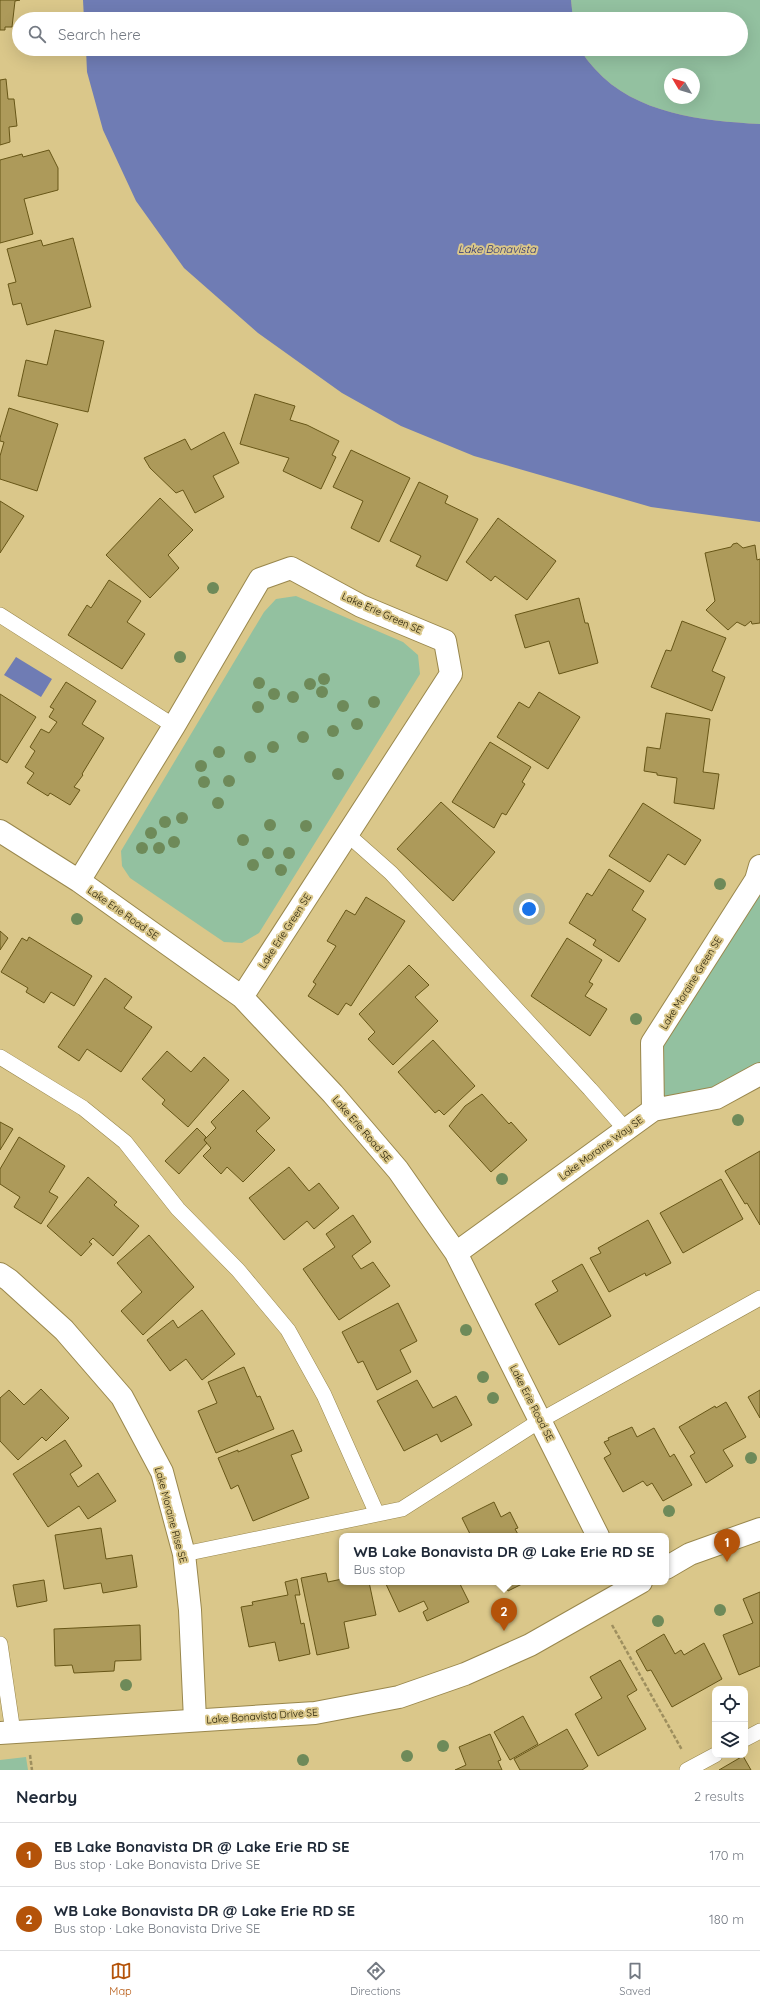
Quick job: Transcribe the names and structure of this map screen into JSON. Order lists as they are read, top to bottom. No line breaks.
{"streets":{"street":["Lake Erie Green SE","Lake Erie Road SE","Lake Moraine Green SE","Lake Moraine Way SE","Lake Moraine Rise SE","Lake Bonavista Drive SE"]},"crossings":[["Lake Erie Green SE","Lake Erie Road SE"],["Lake Erie Road SE","Lake Moraine Way SE"],["Lake Moraine Green SE","Lake Moraine Way SE"],["Lake Moraine Rise SE","Lake Bonavista Drive SE"]],"water":["Lake Bonavista"],"north":"top left","page":{"search":"Search here","pins":["1","2"],"popup":["WB Lake Bonavista DR @ Lake Erie RD SE","Bus stop"],"heading":["Nearby","2 results"],"list":[{"mark":"1","name":"EB Lake Bonavista DR @ Lake Erie RD SE","note":"Bus stop · Lake Bonavista Drive SE","value":"170 m"},{"mark":"2","name":"WB Lake Bonavista DR @ Lake Erie RD SE","note":"Bus stop · Lake Bonavista Drive SE","value":"180 m"}],"nav":["Map","Directions","Saved"]}}
